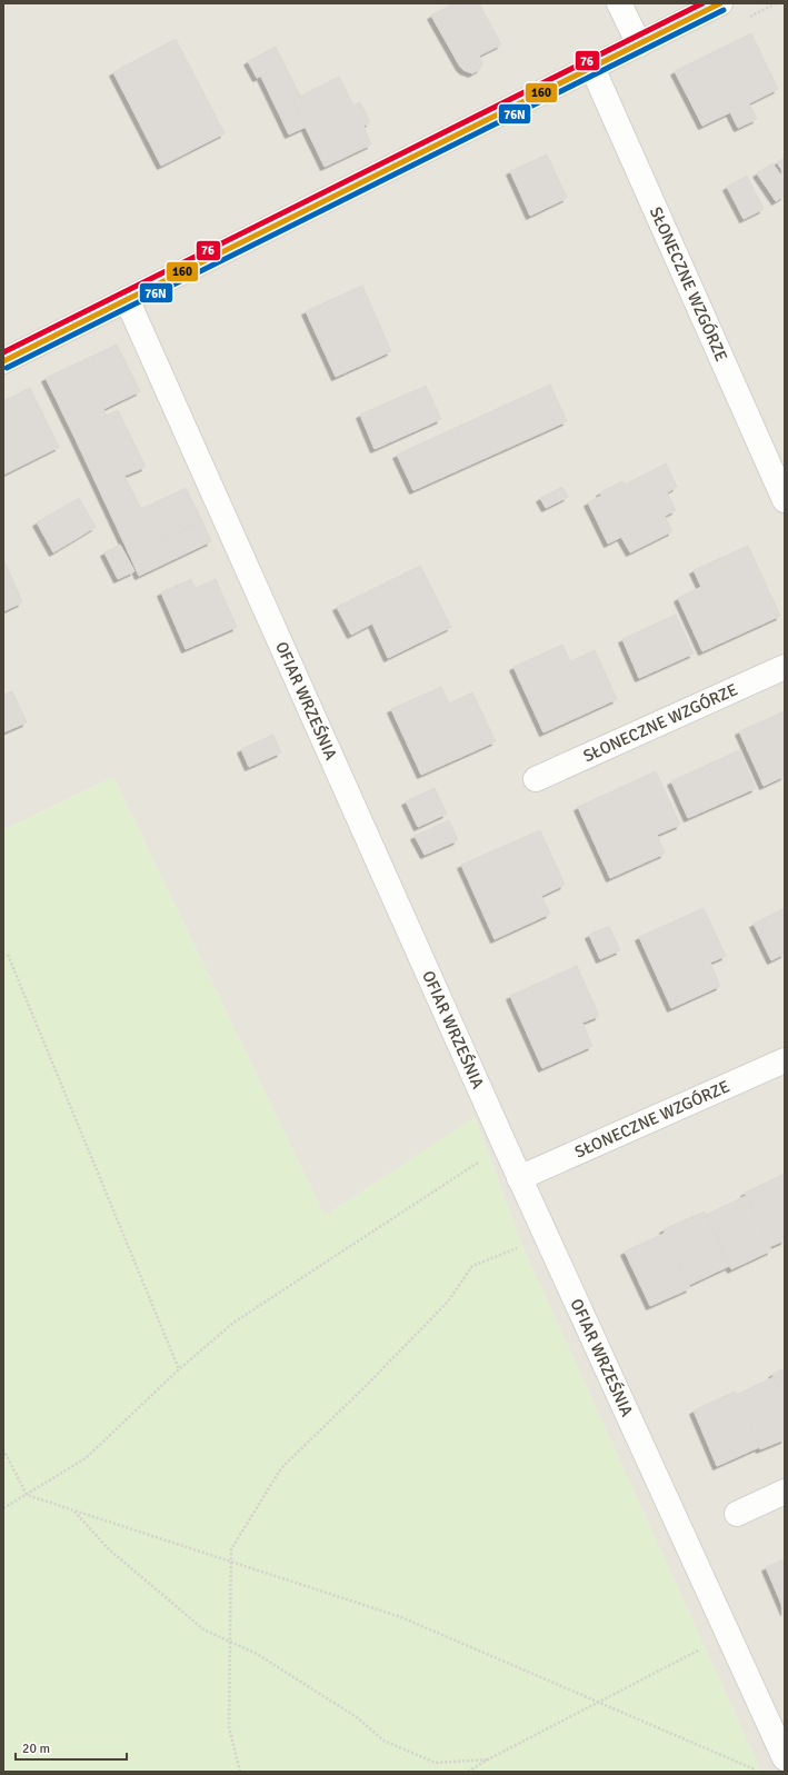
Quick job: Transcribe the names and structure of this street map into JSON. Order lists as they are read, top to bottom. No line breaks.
{"streets":{"street":["SŁONECZNE WZGÓRZE","OFIAR WRZEŚNIA"]},"crossings":[["SŁONECZNE WZGÓRZE","OFIAR WRZEŚNIA"]],"lines":["transit line 160","transit line 76","transit line 76N"],"scale_bar":"20 m"}
